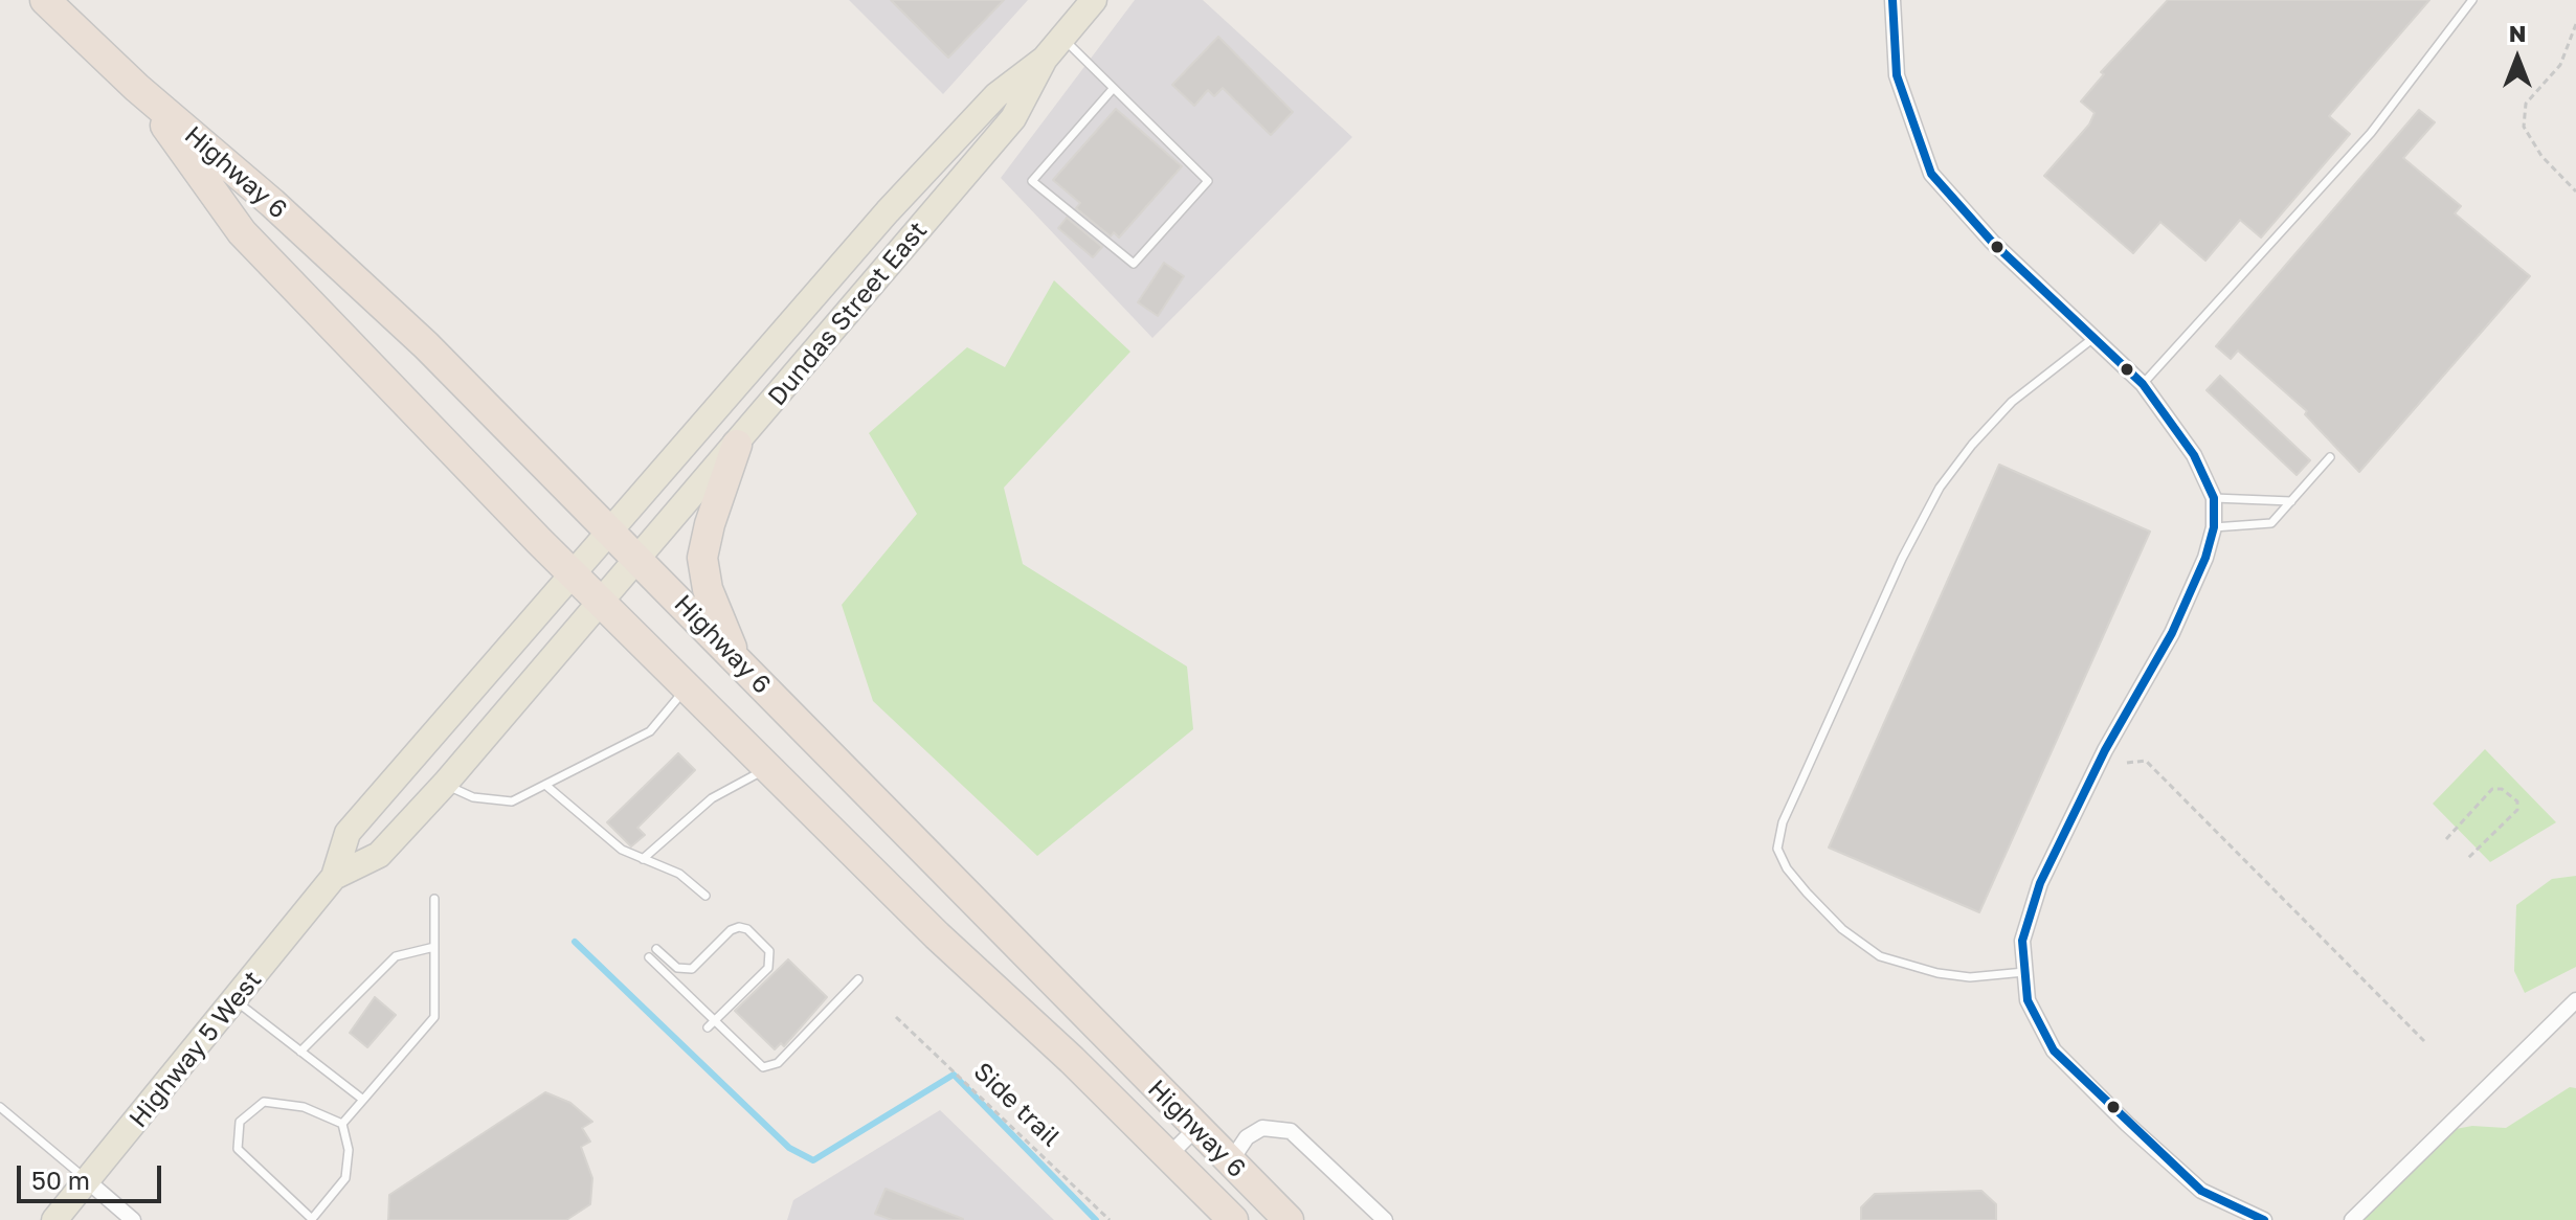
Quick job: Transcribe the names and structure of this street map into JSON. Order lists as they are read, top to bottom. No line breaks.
{"streets":{"highway":["Highway 6"],"main road":["Dundas Street East","Highway 5 West"],"path":["Side trail"]},"crossings":[["Highway 6","Dundas Street East"],["Highway 6","Highway 5 West"],["Dundas Street East","Highway 5 West"]],"scale_bar":"50 m","north":"top"}
